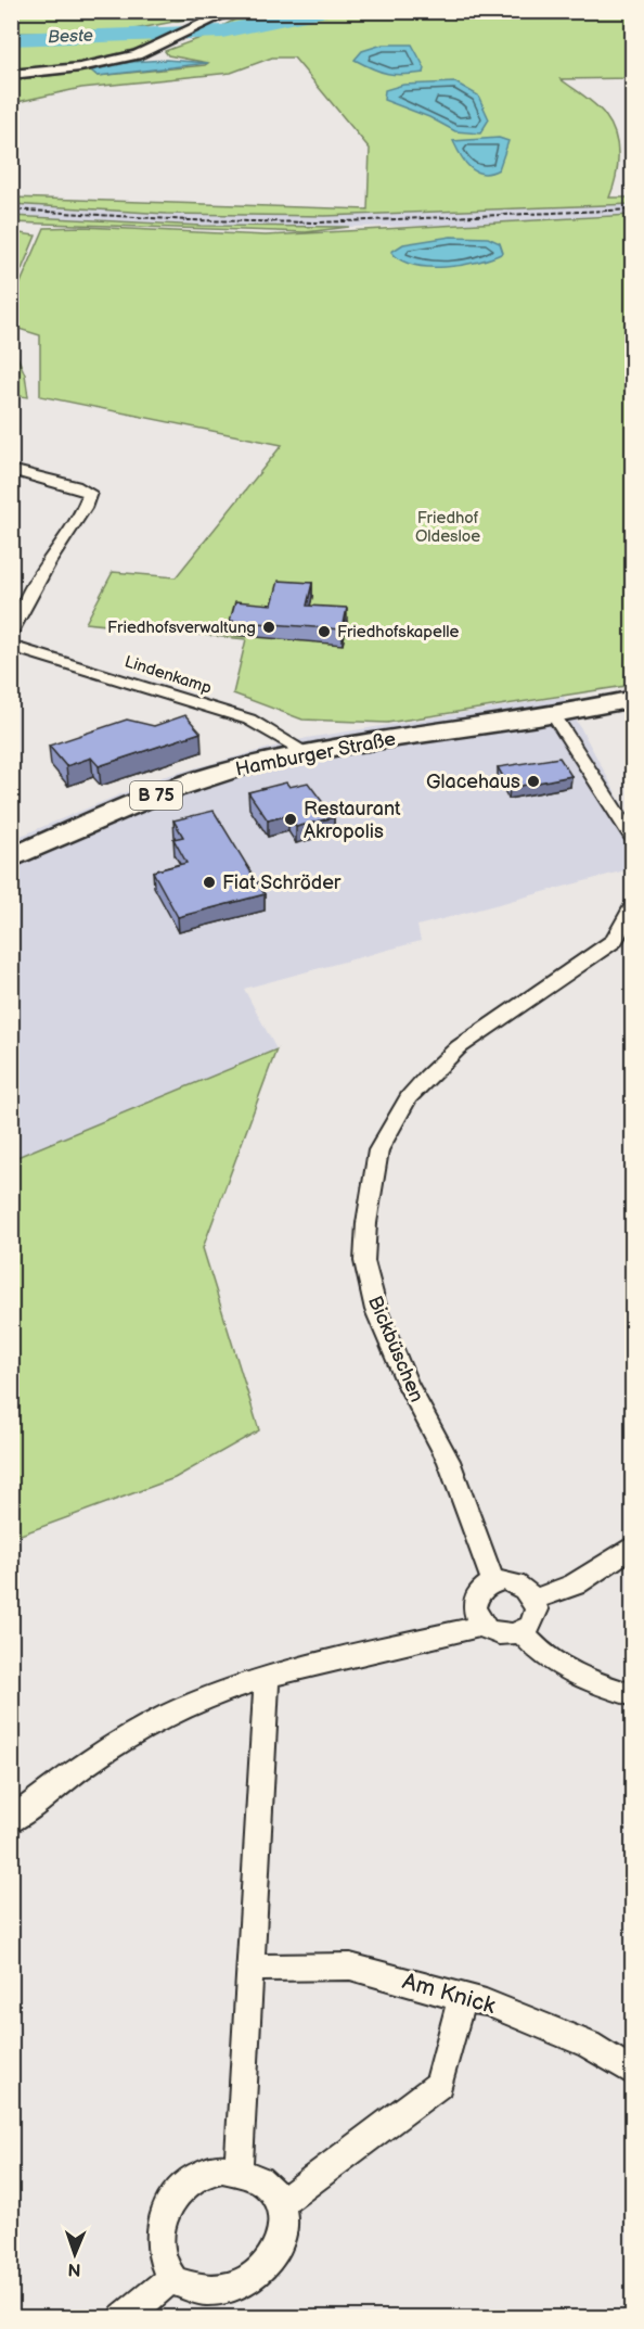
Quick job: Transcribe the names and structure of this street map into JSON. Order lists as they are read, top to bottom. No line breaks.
{"streets":{"main road":["Hamburger Straße","B 75"],"street":["Lindenkamp","Bickbüschen","Am Knick"]},"crossings":[["Lindenkamp","Hamburger Straße"]],"water":["Beste"],"parks":["Friedhof Oldesloe"],"places":["Friedhofsverwaltung","Friedhofskapelle","Glacehaus","Restaurant Akropolis","Fiat Schröder"],"north":"bottom"}
